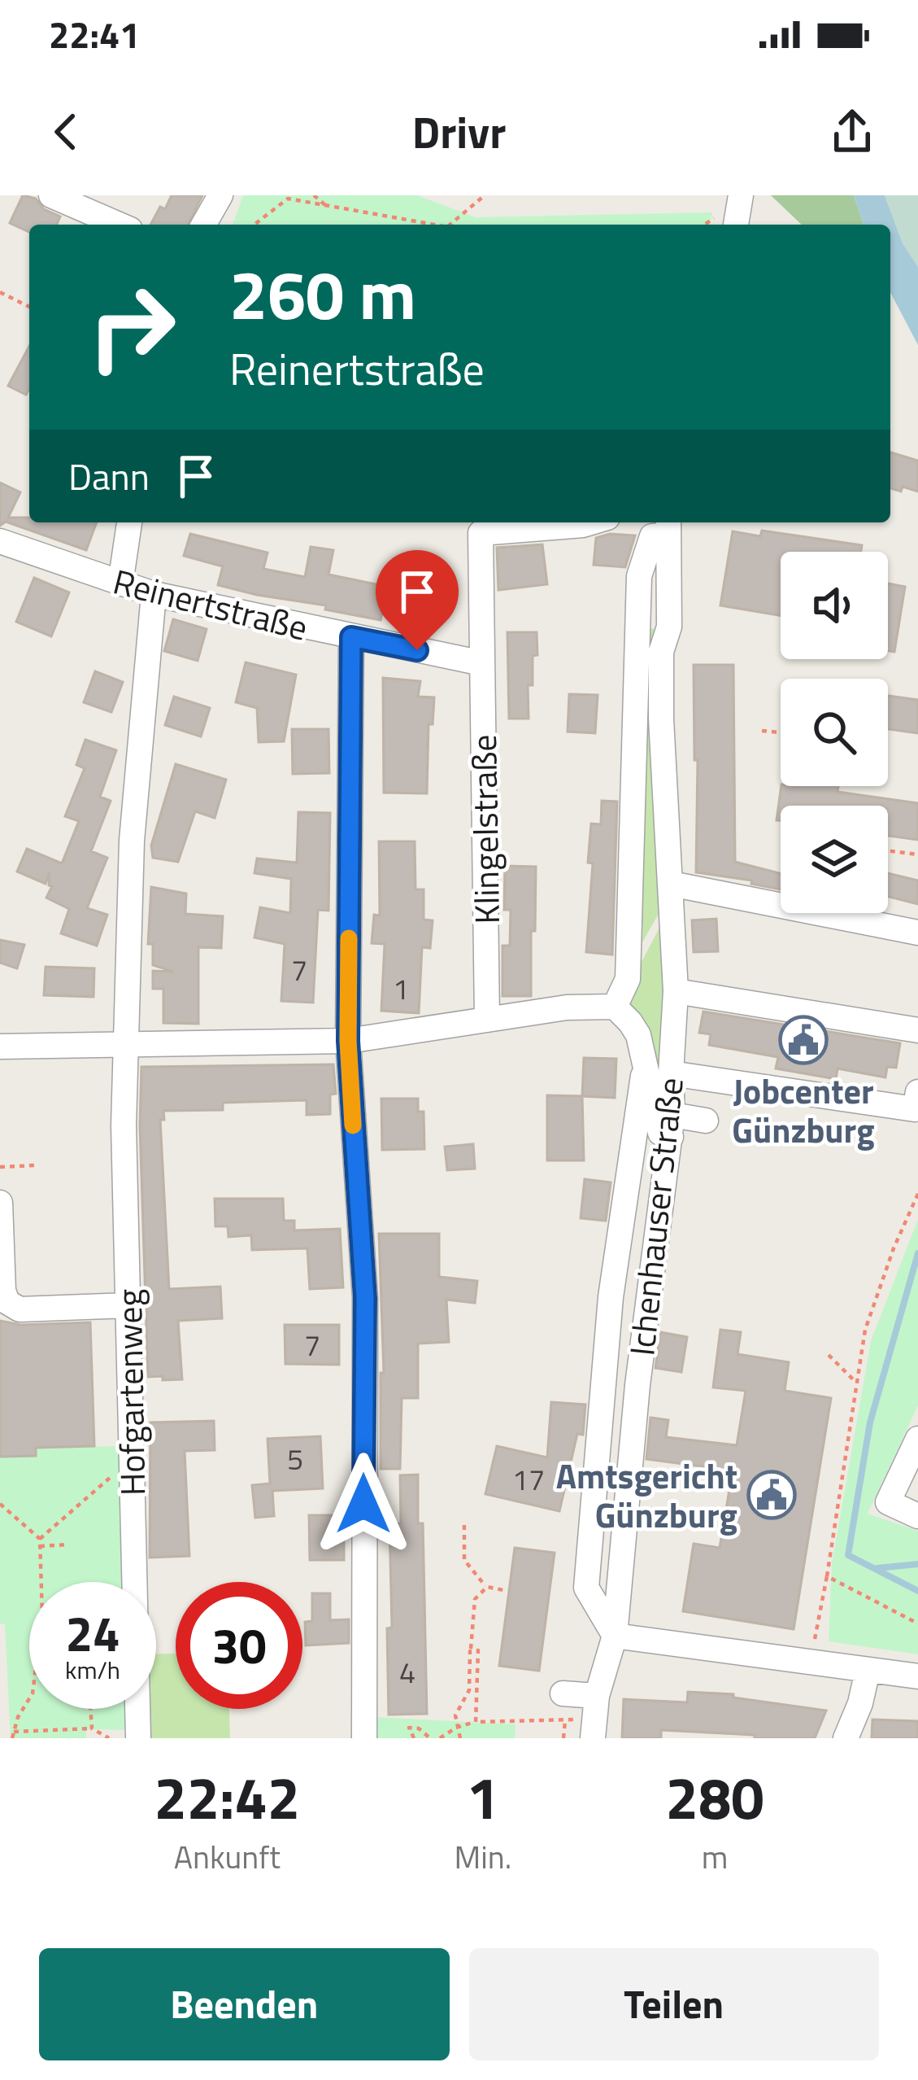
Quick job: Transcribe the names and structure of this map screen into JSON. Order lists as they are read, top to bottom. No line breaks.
{"streets":{"street":["Reinertstraße","Klingelstraße","Ichenhauser Straße","Hofgartenweg"]},"crossings":[["Reinertstraße","Klingelstraße"],["Reinertstraße","Hofgartenweg"]],"places":{"public building":["Jobcenter Günzburg","Amtsgericht Günzburg"]},"house_numbers":["7","1","7","5","17","4"],"page":{"status":"22:41","header":"Drivr","turn":["260 m","Reinertstraße"],"then":"Dann","speed":"24 km/h","limit":"30","eta":["22:42","Ankunft","1","Min.","280","m"],"buttons":["Beenden","Teilen"]}}
